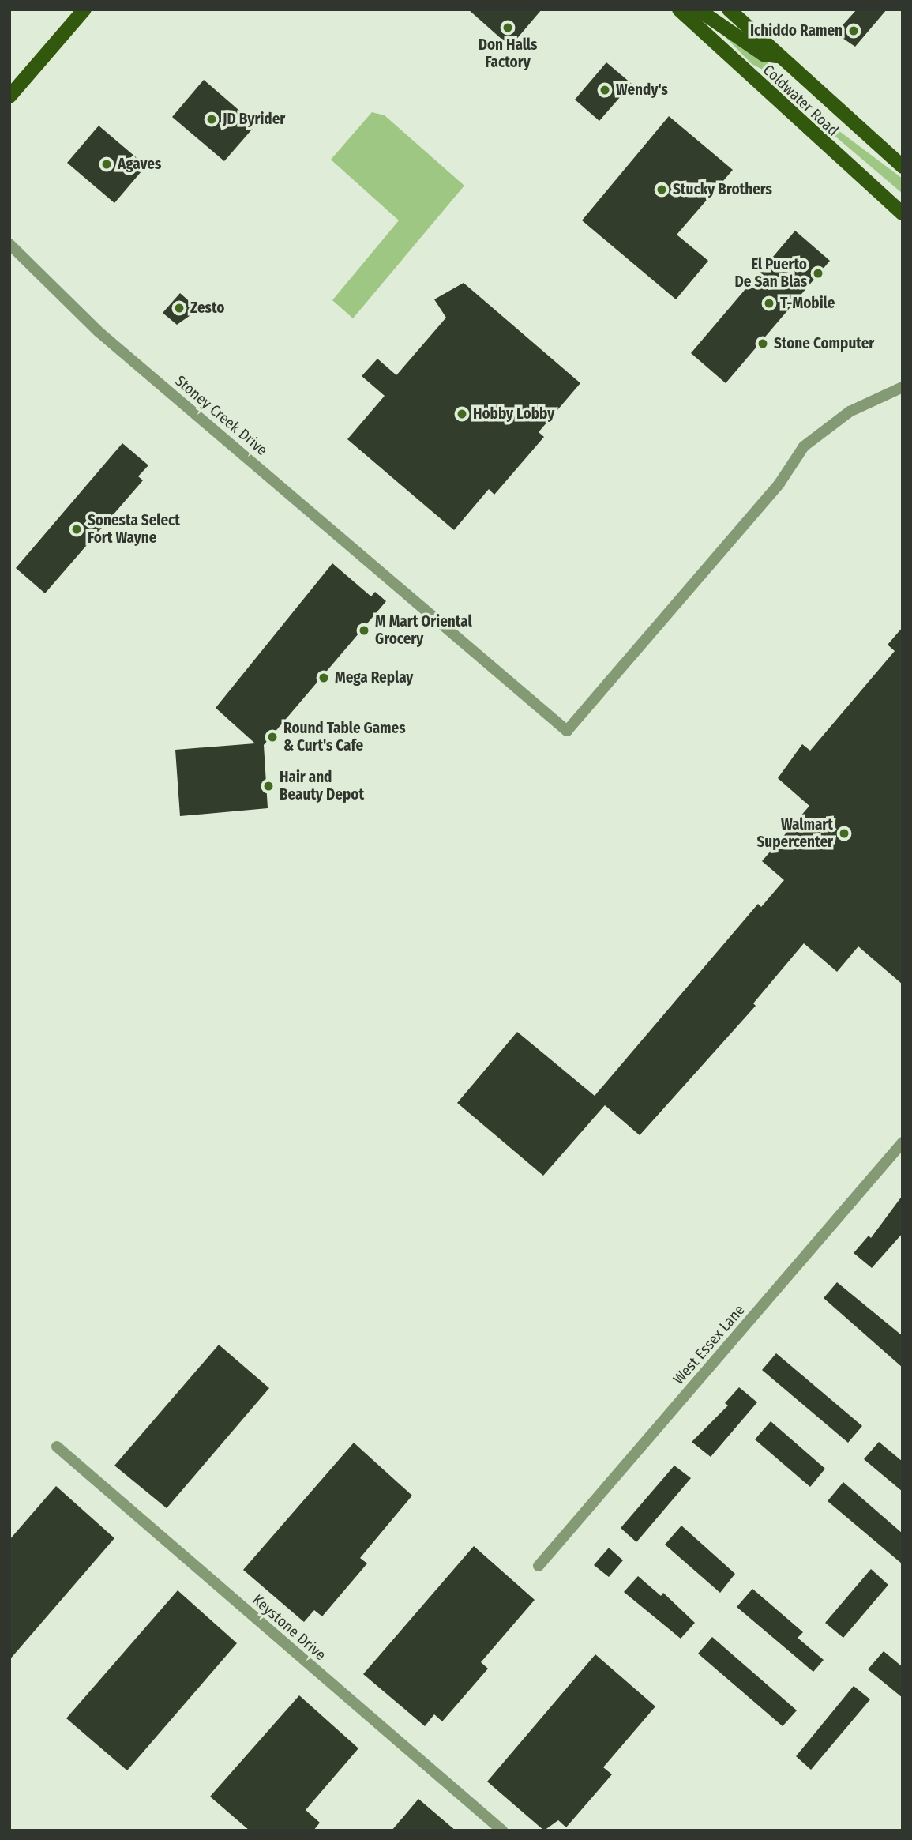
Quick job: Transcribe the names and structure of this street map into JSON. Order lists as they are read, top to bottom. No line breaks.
{"streets":{"main road":["Coldwater Road"],"street":["Stoney Creek Drive","West Essex Lane","Keystone Drive"]},"places":["Don Halls Factory","Ichiddo Ramen","Wendy's","JD Byrider","Agaves","Stucky Brothers","El Puerto De San Blas","T-Mobile","Zesto","Stone Computer","Hobby Lobby","Sonesta Select Fort Wayne","M Mart Oriental Grocery","Mega Replay","Round Table Games & Curt's Cafe","Hair and Beauty Depot","Walmart Supercenter"]}
